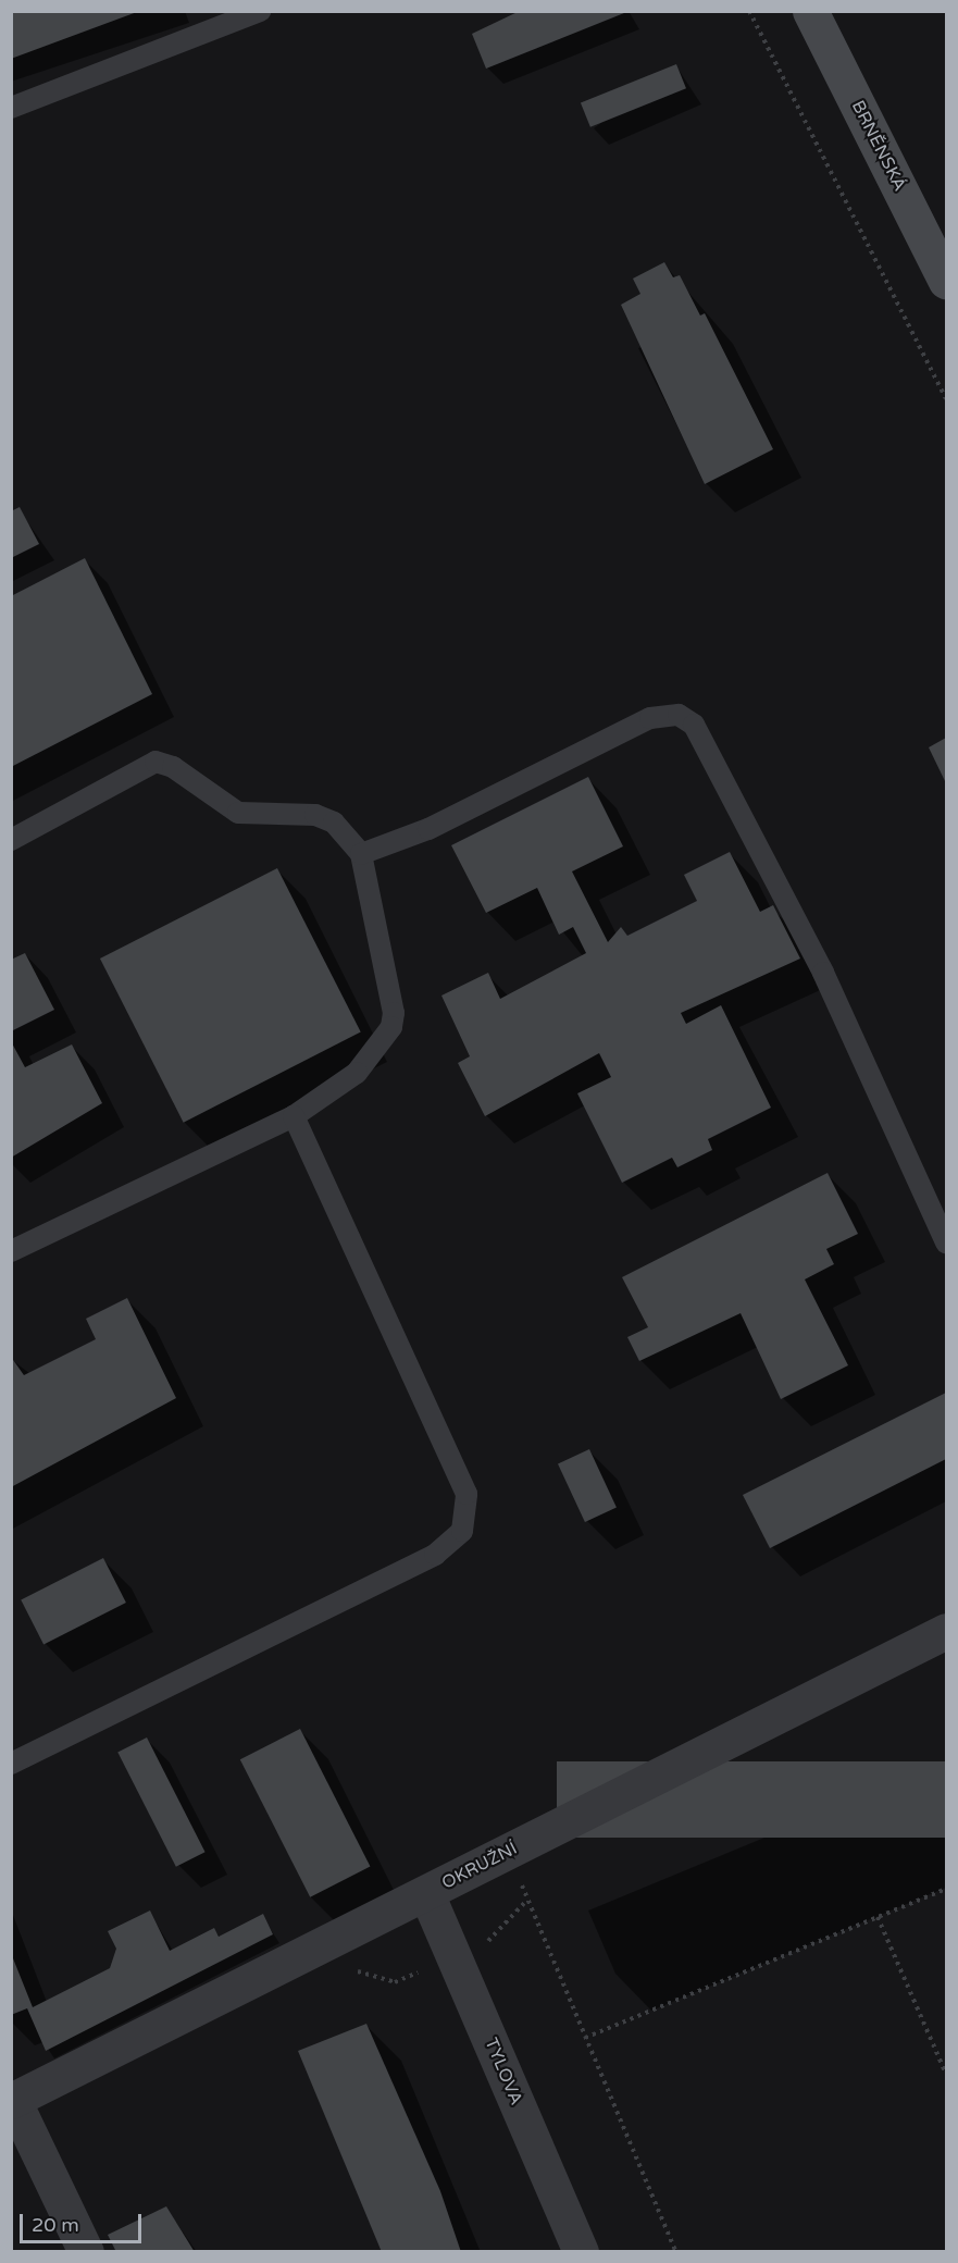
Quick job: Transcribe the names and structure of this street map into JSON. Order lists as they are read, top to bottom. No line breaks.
{"streets":{"main road":["BRNĚNSKÁ"],"street":["OKRUŽNÍ","TYLOVA"]},"crossings":[["OKRUŽNÍ","TYLOVA"]],"scale_bar":"20 m"}
